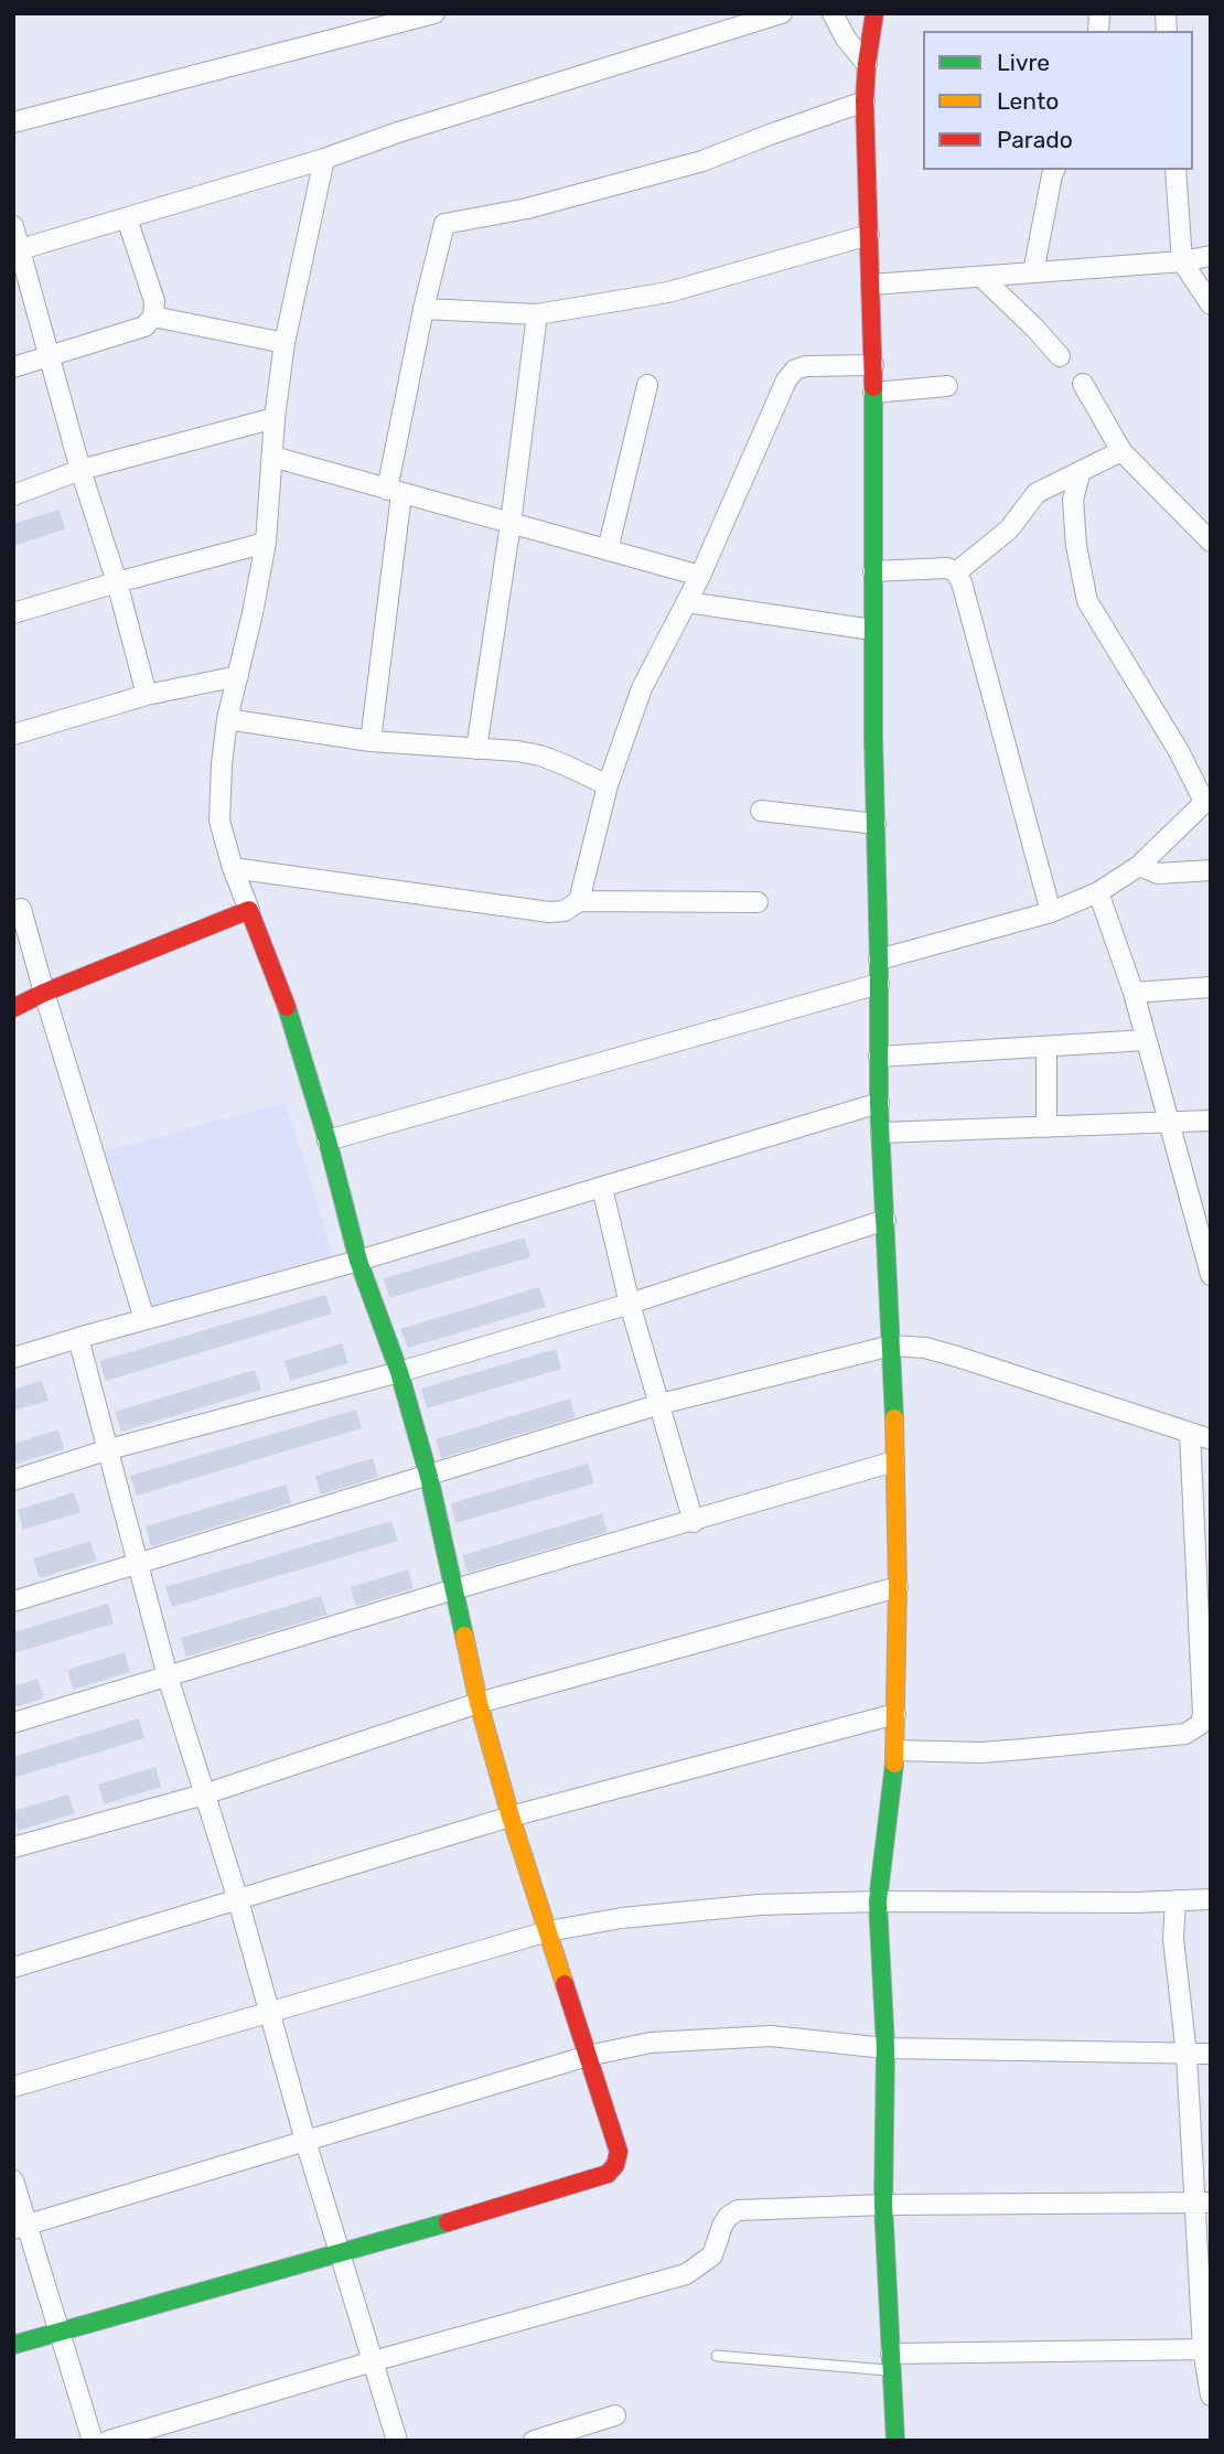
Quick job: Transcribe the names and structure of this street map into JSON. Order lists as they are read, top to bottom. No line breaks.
{"legend":["Livre","Lento","Parado"]}
